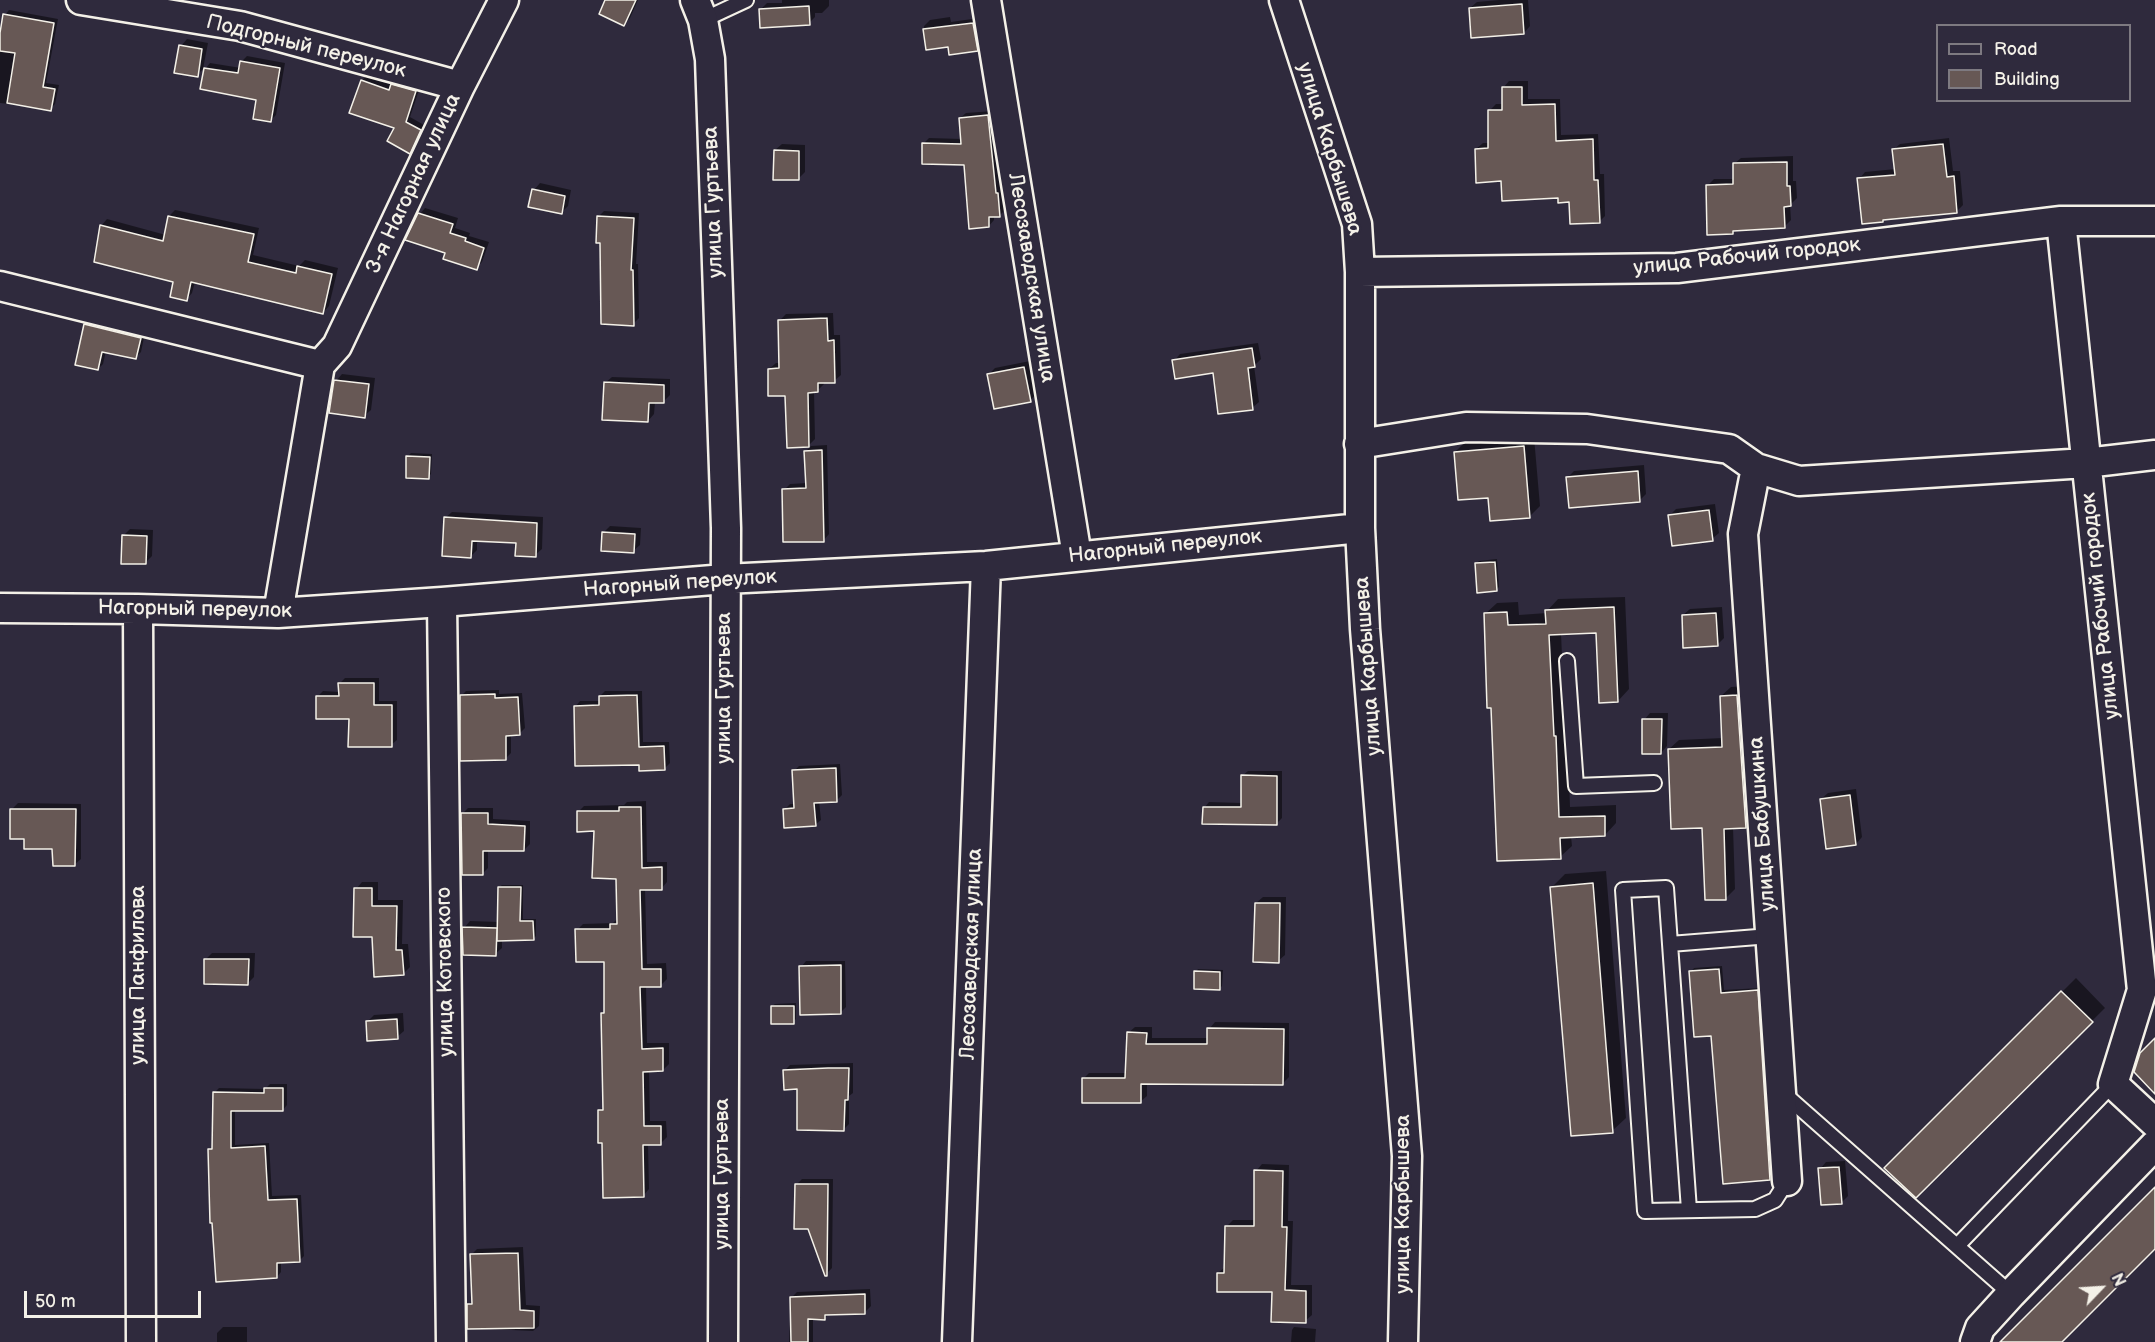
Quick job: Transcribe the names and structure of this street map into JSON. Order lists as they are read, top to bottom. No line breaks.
{"streets":{"street":["Подгорный переулок","улица Карбышева","3-я Нагорная улица","улица Гуртьева","улица Рабочий городок","Лесозаводская улица","Нагорный переулок","улица Бабушкина","улица Котовского","улица Панфилова"]},"crossings":[["Подгорный переулок","3-я Нагорная улица"],["улица Карбышева","улица Рабочий городок"],["улица Карбышева","Нагорный переулок"],["3-я Нагорная улица","Нагорный переулок"],["улица Гуртьева","Нагорный переулок"],["Лесозаводская улица","Нагорный переулок"],["Нагорный переулок","улица Котовского"],["Нагорный переулок","улица Панфилова"]],"legend":["Road","Building"],"scale_bar":"50 m","north":"top right"}
